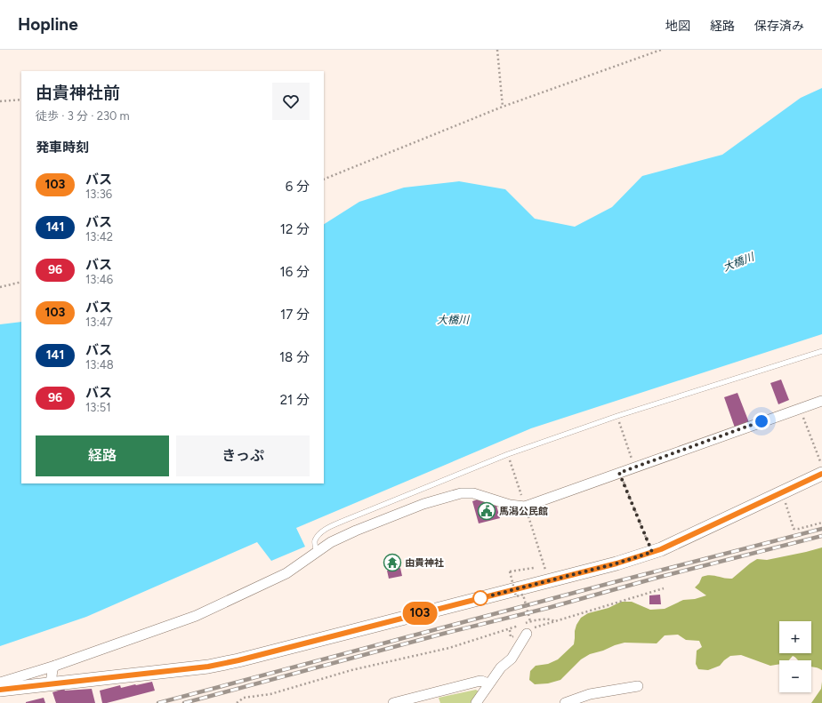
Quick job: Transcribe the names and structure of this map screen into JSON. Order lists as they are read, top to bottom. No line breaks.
{"water":["大橋川"],"places":{"public building":["馬潟公民館"],"temple":["由貴神社"]},"lines":["bus line 103"],"page":{"header":"Hopline","nav":["地図","経路","保存済み"],"on_map":"103","heading":[["由貴神社前","徒歩 · 3 分 · 230 m"],"発車時刻"],"list":[{"mark":"103","name":"バス","note":"13:36","value":"6 分"},{"mark":"141","name":"バス","note":"13:42","value":"12 分"},{"mark":"96","name":"バス","note":"13:46","value":"16 分"},{"mark":"103","name":"バス","note":"13:47","value":"17 分"},{"mark":"141","name":"バス","note":"13:48","value":"18 分"},{"mark":"96","name":"バス","note":"13:51","value":"21 分"}],"buttons":["経路","きっぷ"],"map_buttons":["+","−"]}}
